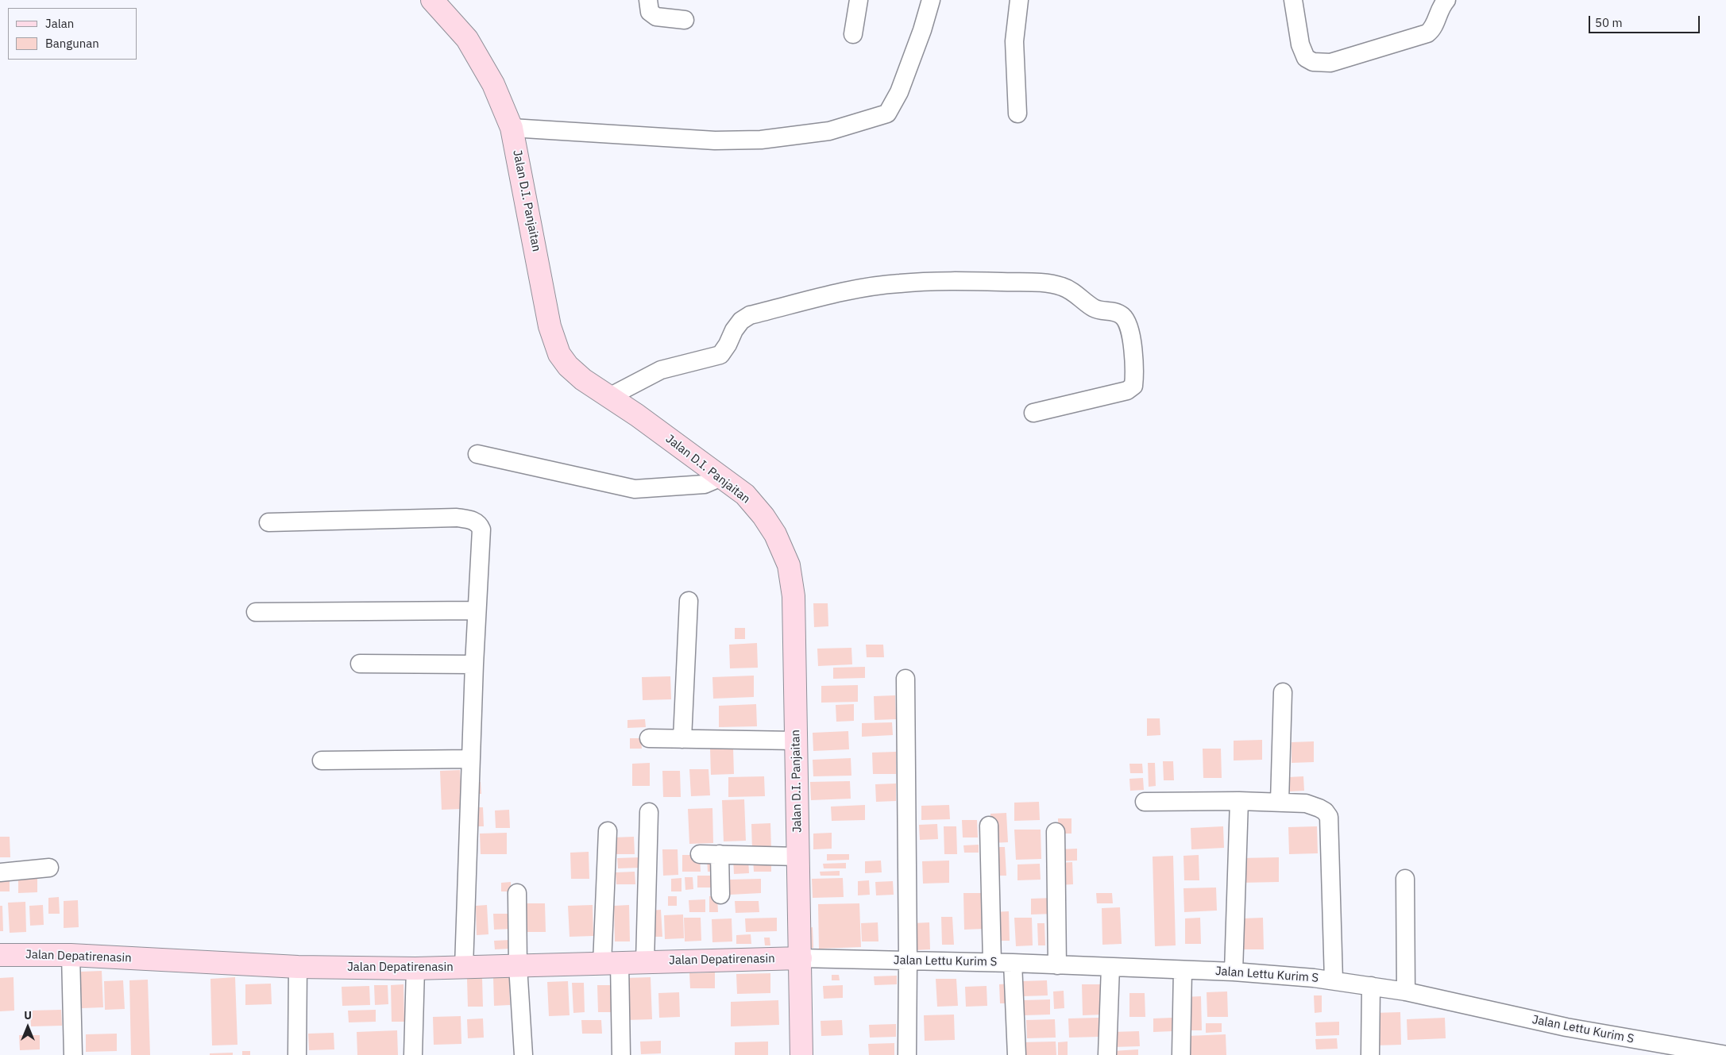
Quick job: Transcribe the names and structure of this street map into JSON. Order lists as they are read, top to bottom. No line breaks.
{"streets":{"main road":["Jalan D.I. Panjaitan","Jalan Depatirenasin"],"street":["Jalan Lettu Kurim S"]},"crossings":[["Jalan D.I. Panjaitan","Jalan Depatirenasin"],["Jalan D.I. Panjaitan","Jalan Lettu Kurim S"],["Jalan Depatirenasin","Jalan Lettu Kurim S"]],"legend":["Jalan","Bangunan"],"scale_bar":"50 m","north":"top"}
